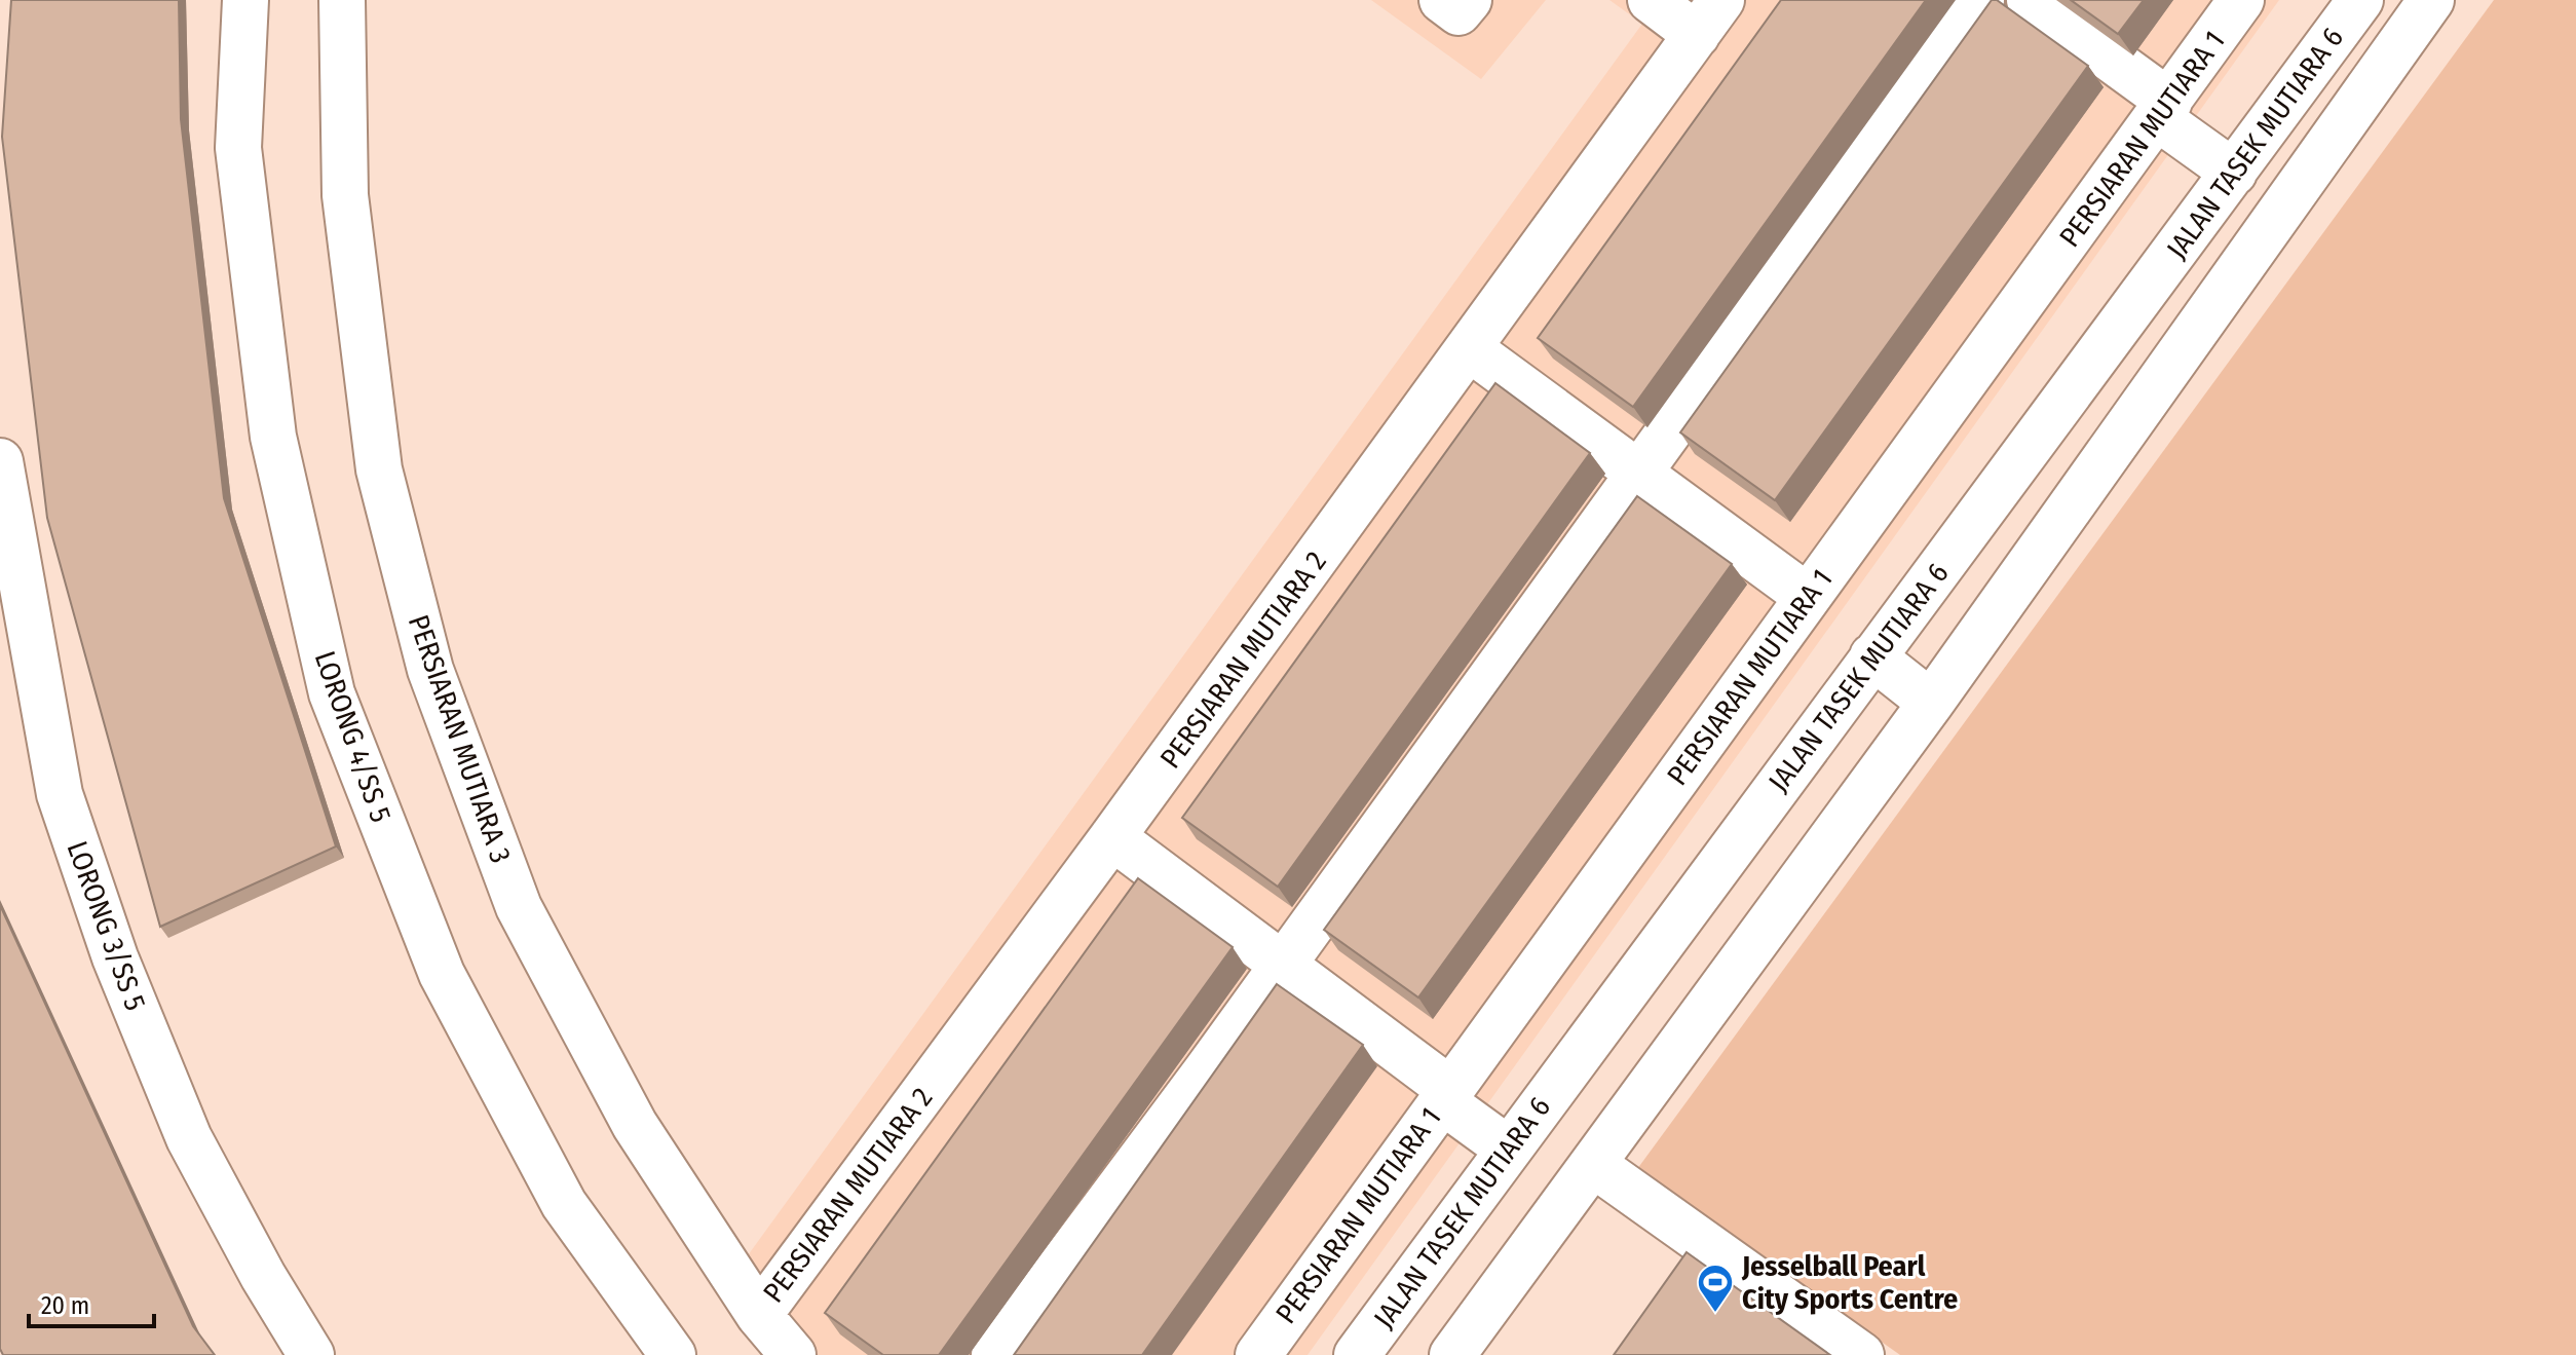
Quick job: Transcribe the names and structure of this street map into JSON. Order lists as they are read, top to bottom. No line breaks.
{"streets":{"street":["PERSIARAN MUTIARA 1","JALAN TASEK MUTIARA 6","PERSIARAN MUTIARA 2","LORONG 4/SS 5","PERSIARAN MUTIARA 3","LORONG 3/SS 5"]},"crossings":[["PERSIARAN MUTIARA 2","PERSIARAN MUTIARA 3"]],"places":{"sports":["Jesselball Pearl City Sports Centre"]},"scale_bar":"20 m"}
